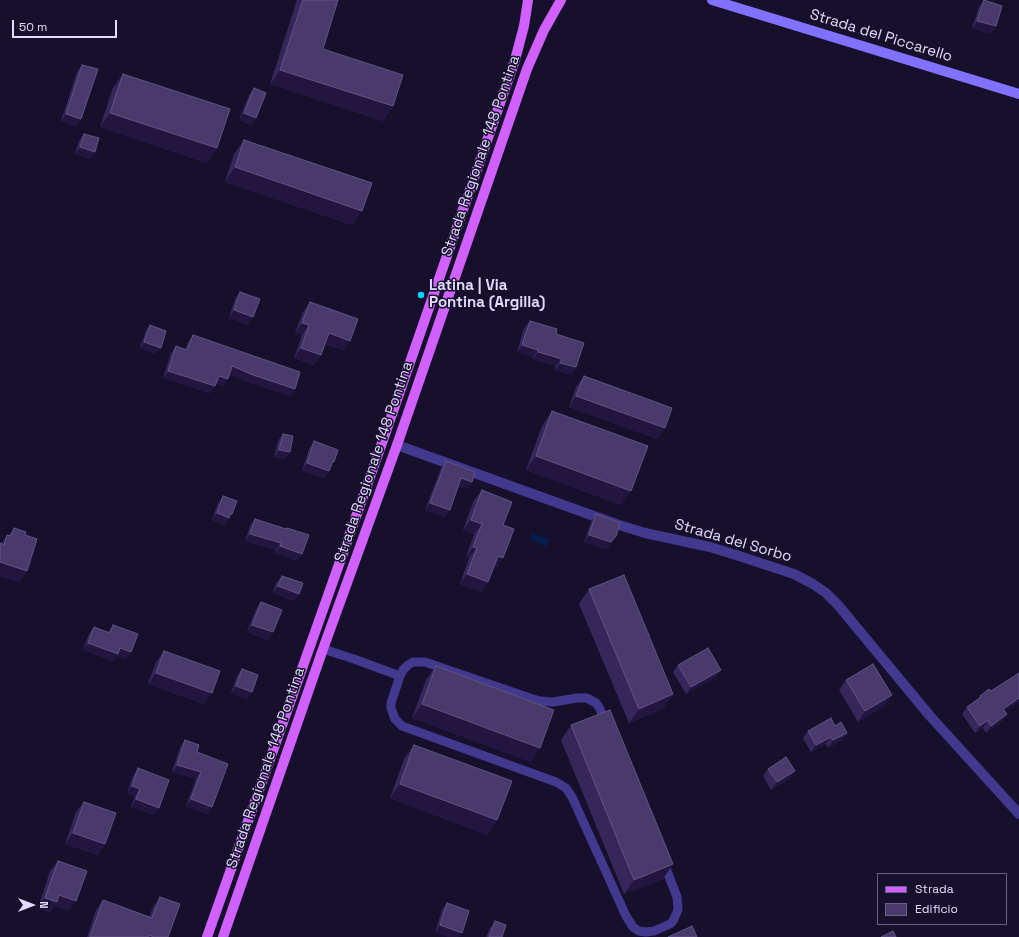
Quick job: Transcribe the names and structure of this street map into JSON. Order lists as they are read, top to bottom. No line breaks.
{"streets":{"main road":["Strada Regionale 148 Pontina"],"street":["Strada del Piccarello","Strada del Sorbo"]},"crossings":[["Strada Regionale 148 Pontina","Strada del Sorbo"]],"places":["Latina | Via Pontina (Argilla)"],"legend":["Strada","Edificio"],"scale_bar":"50 m","north":"right"}
